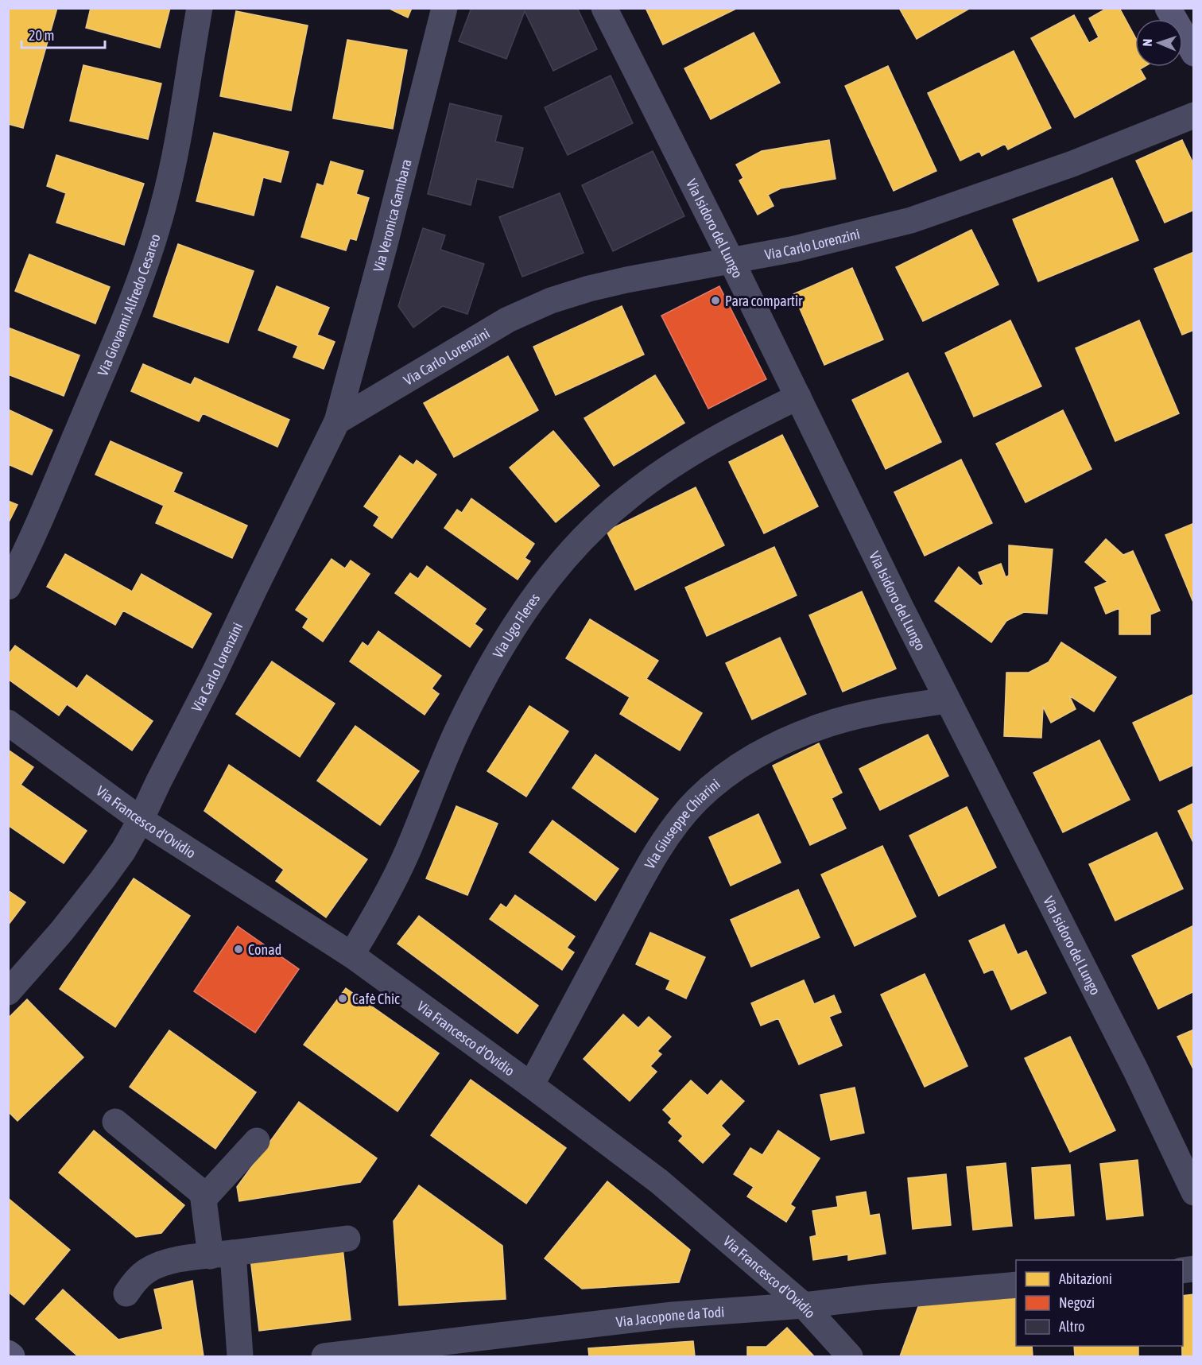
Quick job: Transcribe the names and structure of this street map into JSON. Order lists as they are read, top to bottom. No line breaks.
{"streets":{"street":["Via Veronica Gambara","Via Isidoro del Lungo","Via Carlo Lorenzini","Via Giovanni Alfredo Cesareo","Via Ugo Fleres","Via Francesco d'Ovidio","Via Giuseppe Chiarini","Via Jacopone da Todi"]},"crossings":[["Via Veronica Gambara","Via Carlo Lorenzini"],["Via Isidoro del Lungo","Via Carlo Lorenzini"],["Via Isidoro del Lungo","Via Ugo Fleres"],["Via Isidoro del Lungo","Via Giuseppe Chiarini"],["Via Carlo Lorenzini","Via Francesco d'Ovidio"],["Via Ugo Fleres","Via Francesco d'Ovidio"],["Via Francesco d'Ovidio","Via Giuseppe Chiarini"],["Via Francesco d'Ovidio","Via Jacopone da Todi"]],"places":["Para compartir","Conad","Cafè Chic"],"legend":["Abitazioni","Negozi","Altro"],"scale_bar":"20 m","north":"left"}
